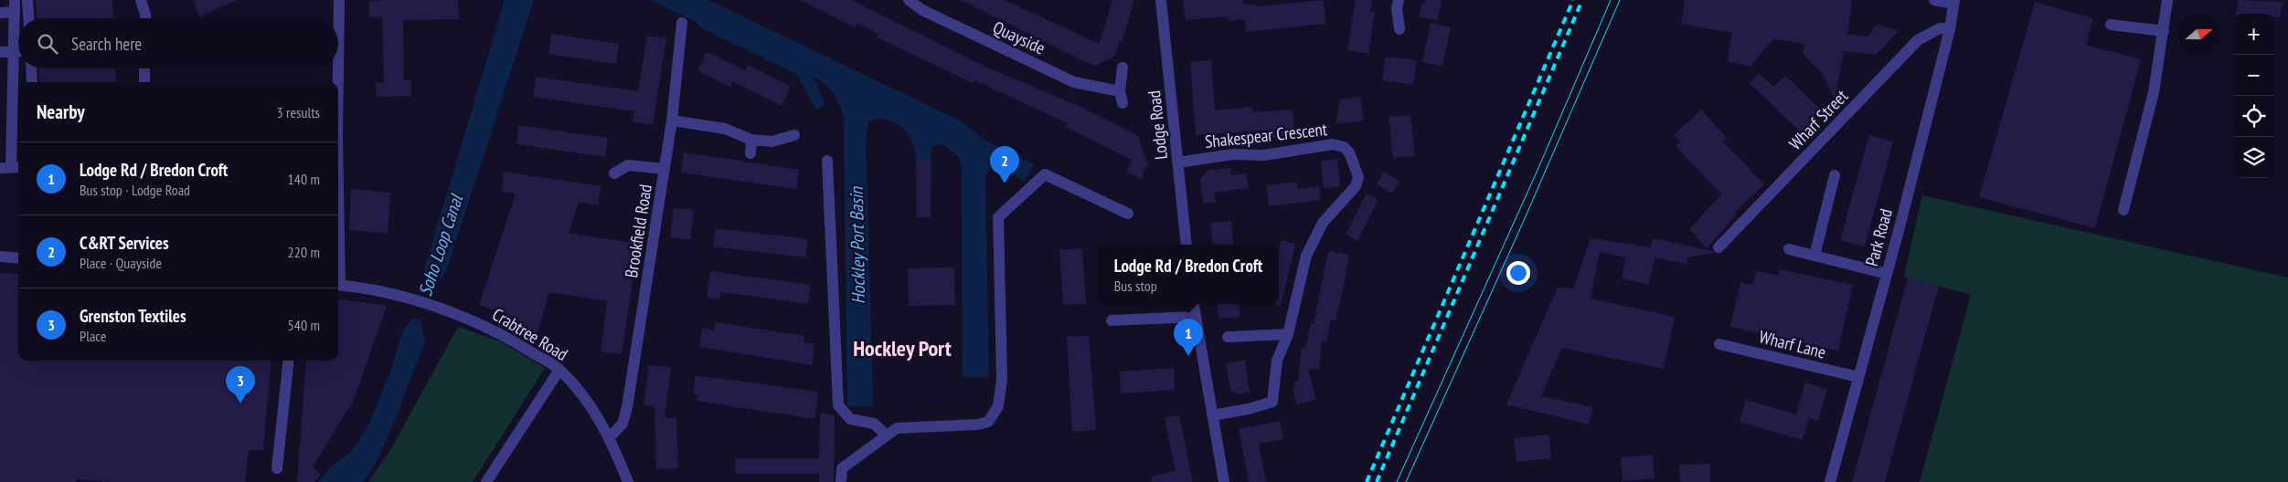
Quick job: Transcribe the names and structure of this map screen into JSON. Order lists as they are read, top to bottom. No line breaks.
{"streets":{"street":["Quayside","Wharf Street","Lodge Road","Shakespear Crescent","Brookfield Road","Park Road","Crabtree Road","Wharf Lane"]},"crossings":[["Wharf Street","Park Road"],["Lodge Road","Shakespear Crescent"],["Brookfield Road","Crabtree Road"],["Park Road","Wharf Lane"]],"districts":["Hockley Port"],"water":["Soho Loop Canal","Hockley Port Basin"],"north":"right","page":{"map_buttons":["+","−"],"search":"Search here","heading":["Nearby","3 results"],"list":[{"mark":"1","name":"Lodge Rd / Bredon Croft","note":"Bus stop · Lodge Road","value":"140 m"},{"mark":"2","name":"C&RT Services","note":"Place · Quayside","value":"220 m"},{"mark":"3","name":"Grenston Textiles","note":"Place","value":"540 m"}],"pins":["2","1","3"],"popup":["Lodge Rd / Bredon Croft","Bus stop"]}}
